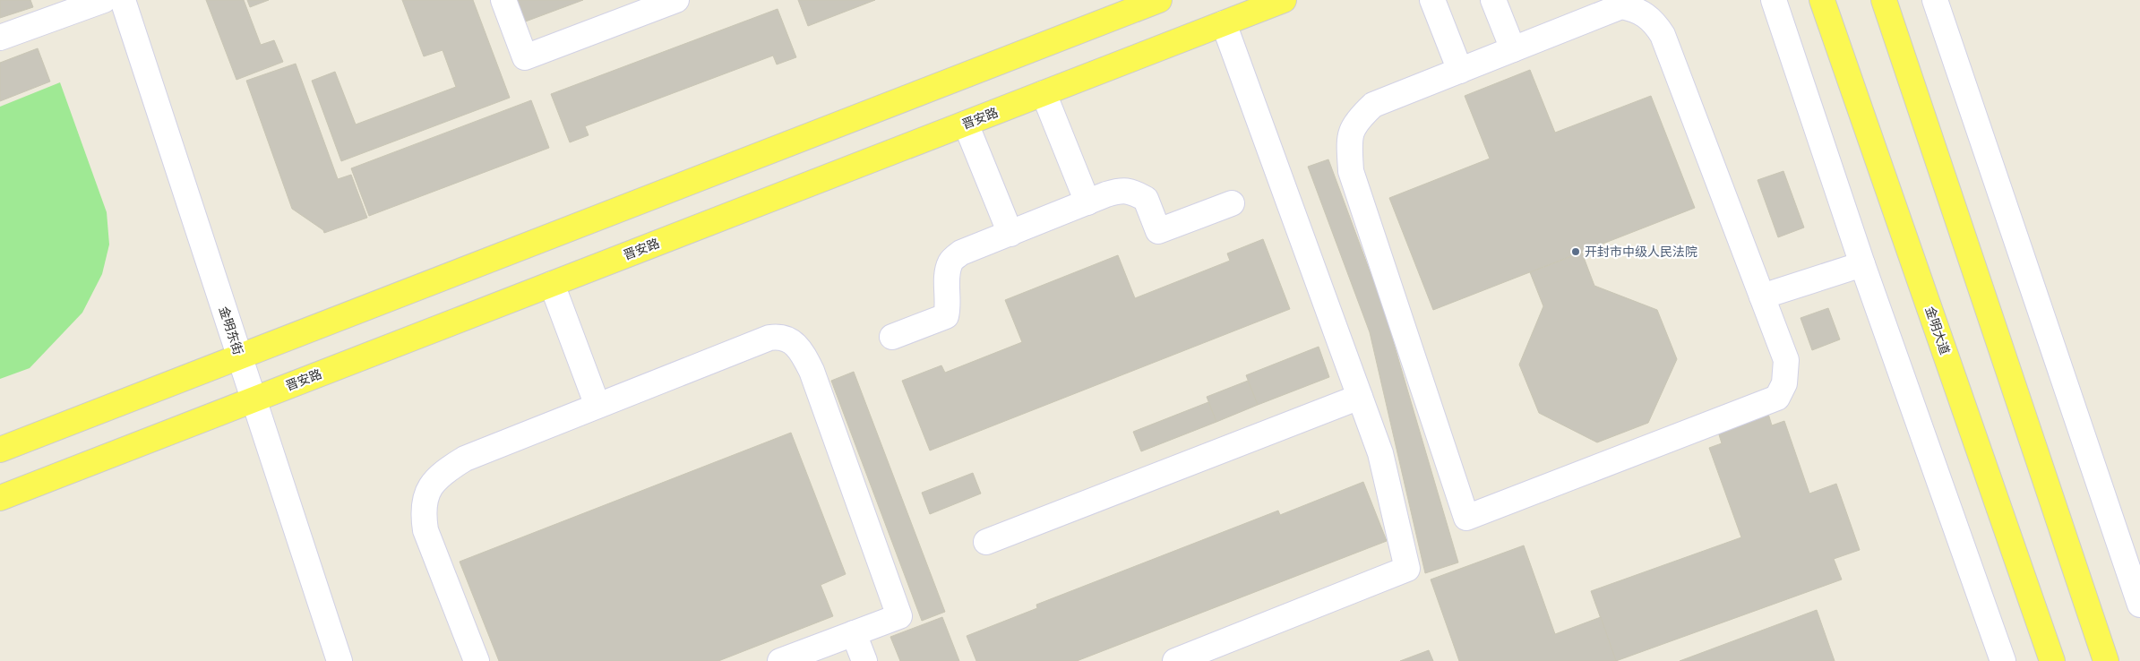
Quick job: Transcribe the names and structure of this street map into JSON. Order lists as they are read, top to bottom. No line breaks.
{"streets":{"main road":["晋安路","金明大道"],"street":["金明东街"]},"crossings":[["晋安路","金明东街"]],"places":["开封市中级人民法院"]}
